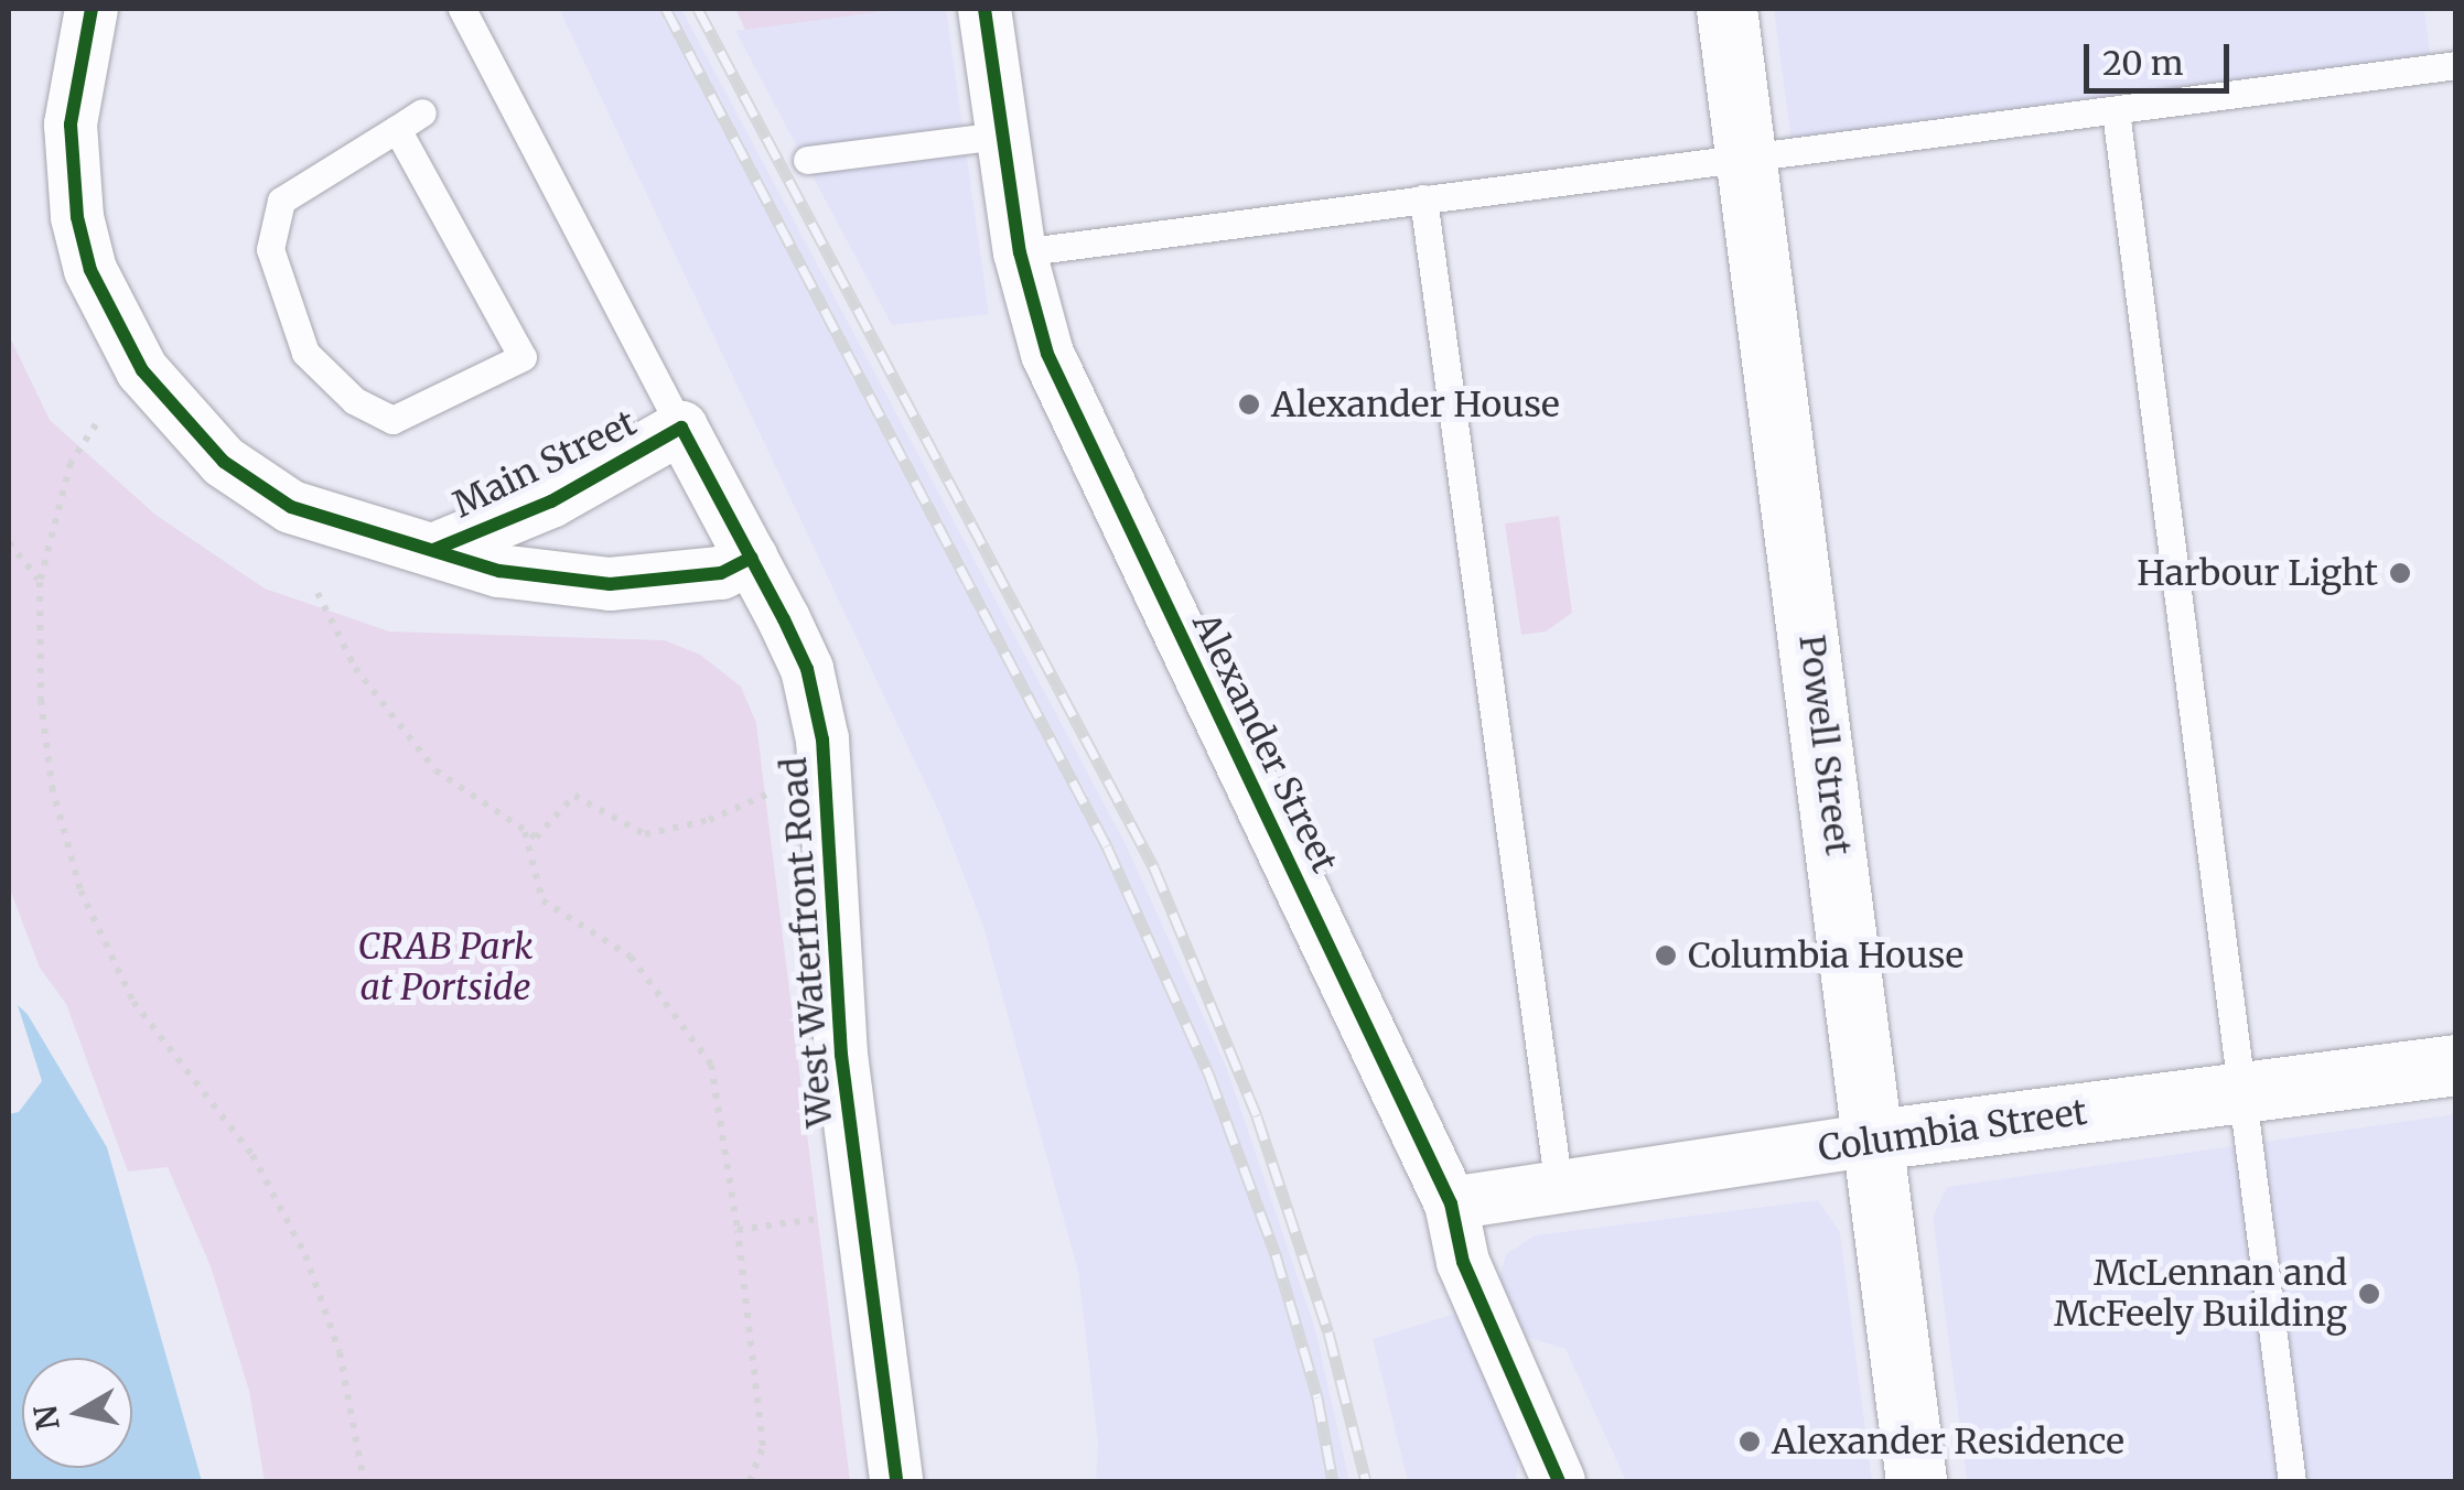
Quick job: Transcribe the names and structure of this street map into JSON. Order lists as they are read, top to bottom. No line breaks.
{"streets":{"main road":["Powell Street","Columbia Street"],"street":["Main Street","Alexander Street","West Waterfront Road"]},"crossings":[["Main Street","West Waterfront Road"],["Alexander Street","Columbia Street"],["Powell Street","Columbia Street"]],"parks":["CRAB Park at Portside"],"places":["Alexander House","Harbour Light","Columbia House","McLennan and McFeely Building","Alexander Residence"],"scale_bar":"20 m","north":"left"}
